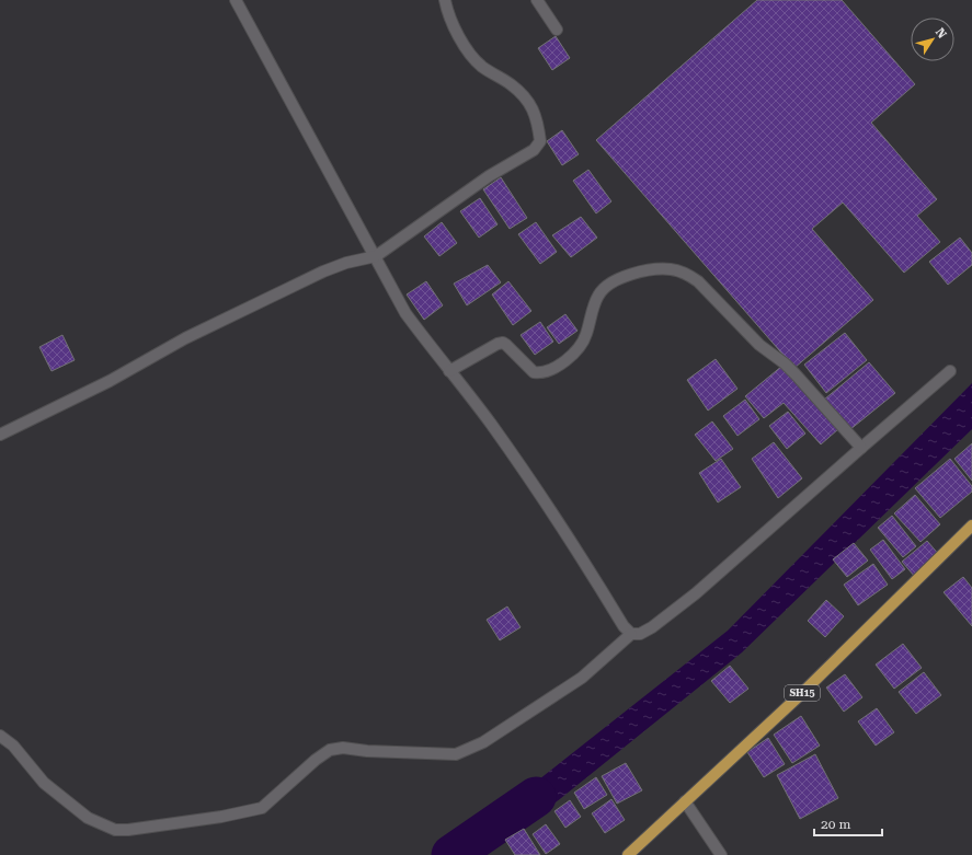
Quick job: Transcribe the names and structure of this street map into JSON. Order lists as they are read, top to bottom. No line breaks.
{"streets":{"main road":["SH15"]},"scale_bar":"20 m","north":"top right"}
